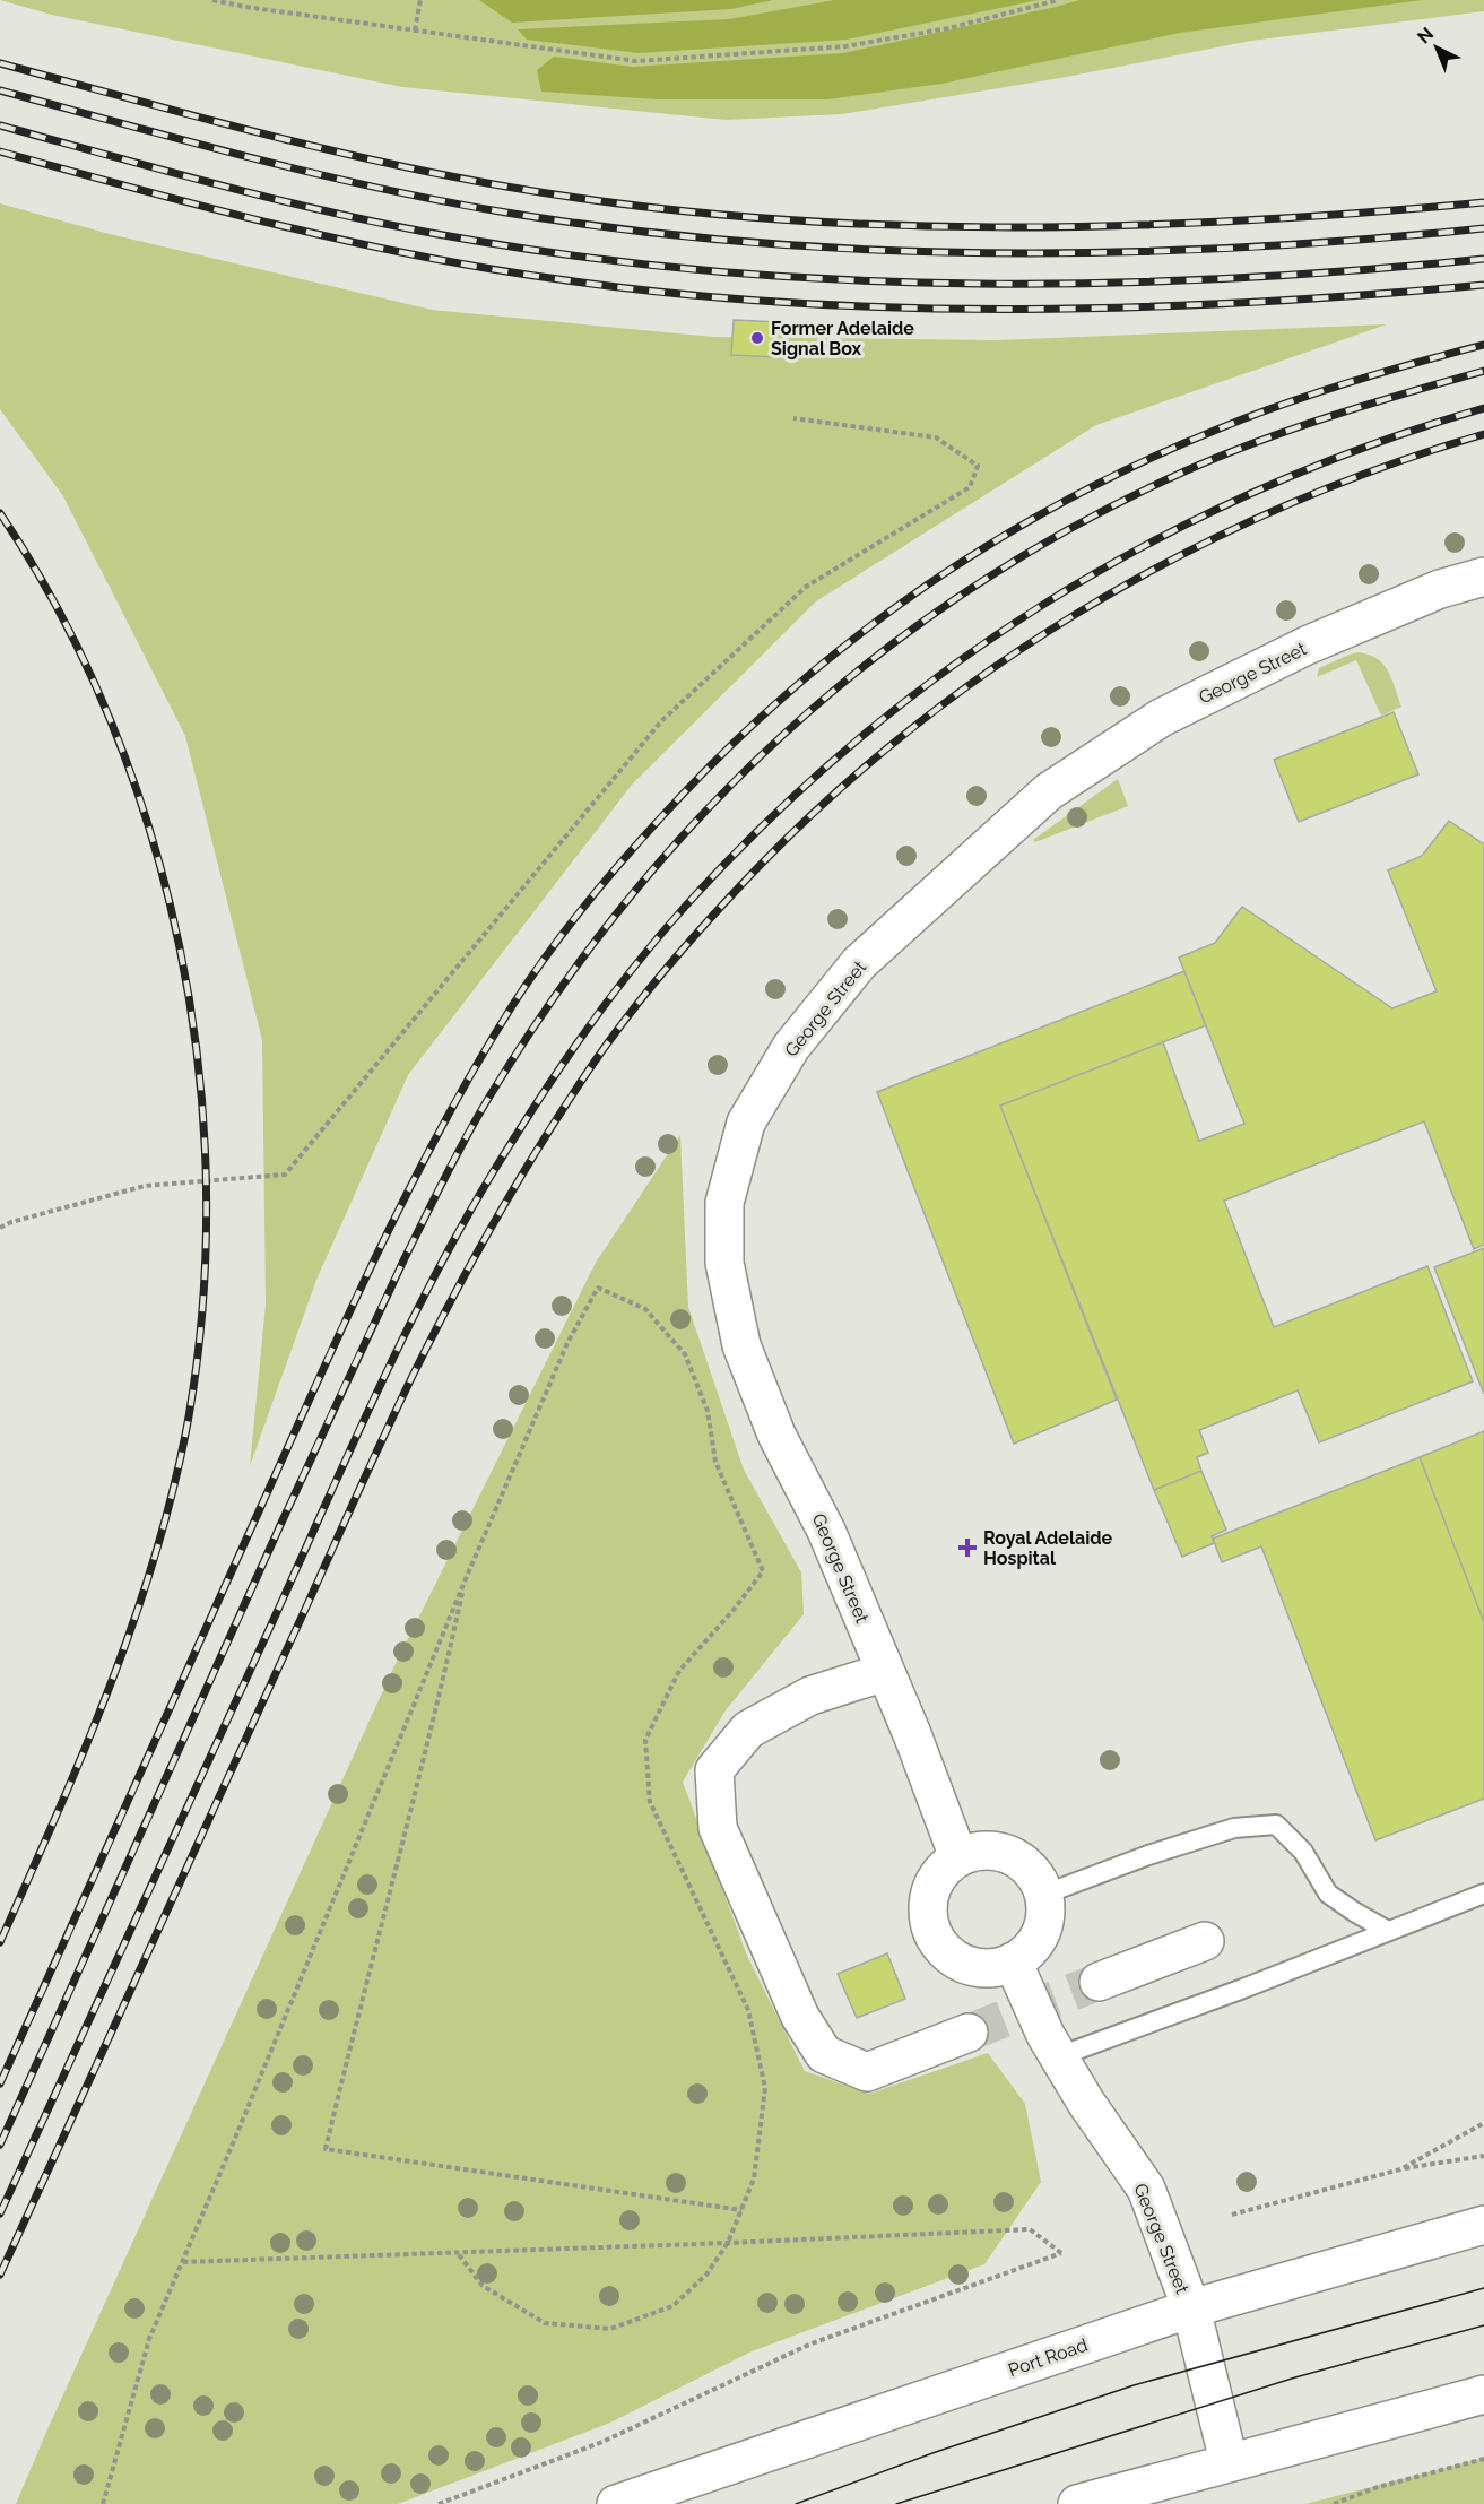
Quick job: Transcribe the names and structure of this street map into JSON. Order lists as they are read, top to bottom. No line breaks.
{"streets":{"street":["George Street","Port Road"]},"crossings":[["George Street","Port Road"]],"places":{"other":["Former Adelaide Signal Box"],"health":["Royal Adelaide Hospital"]},"north":"top left"}
